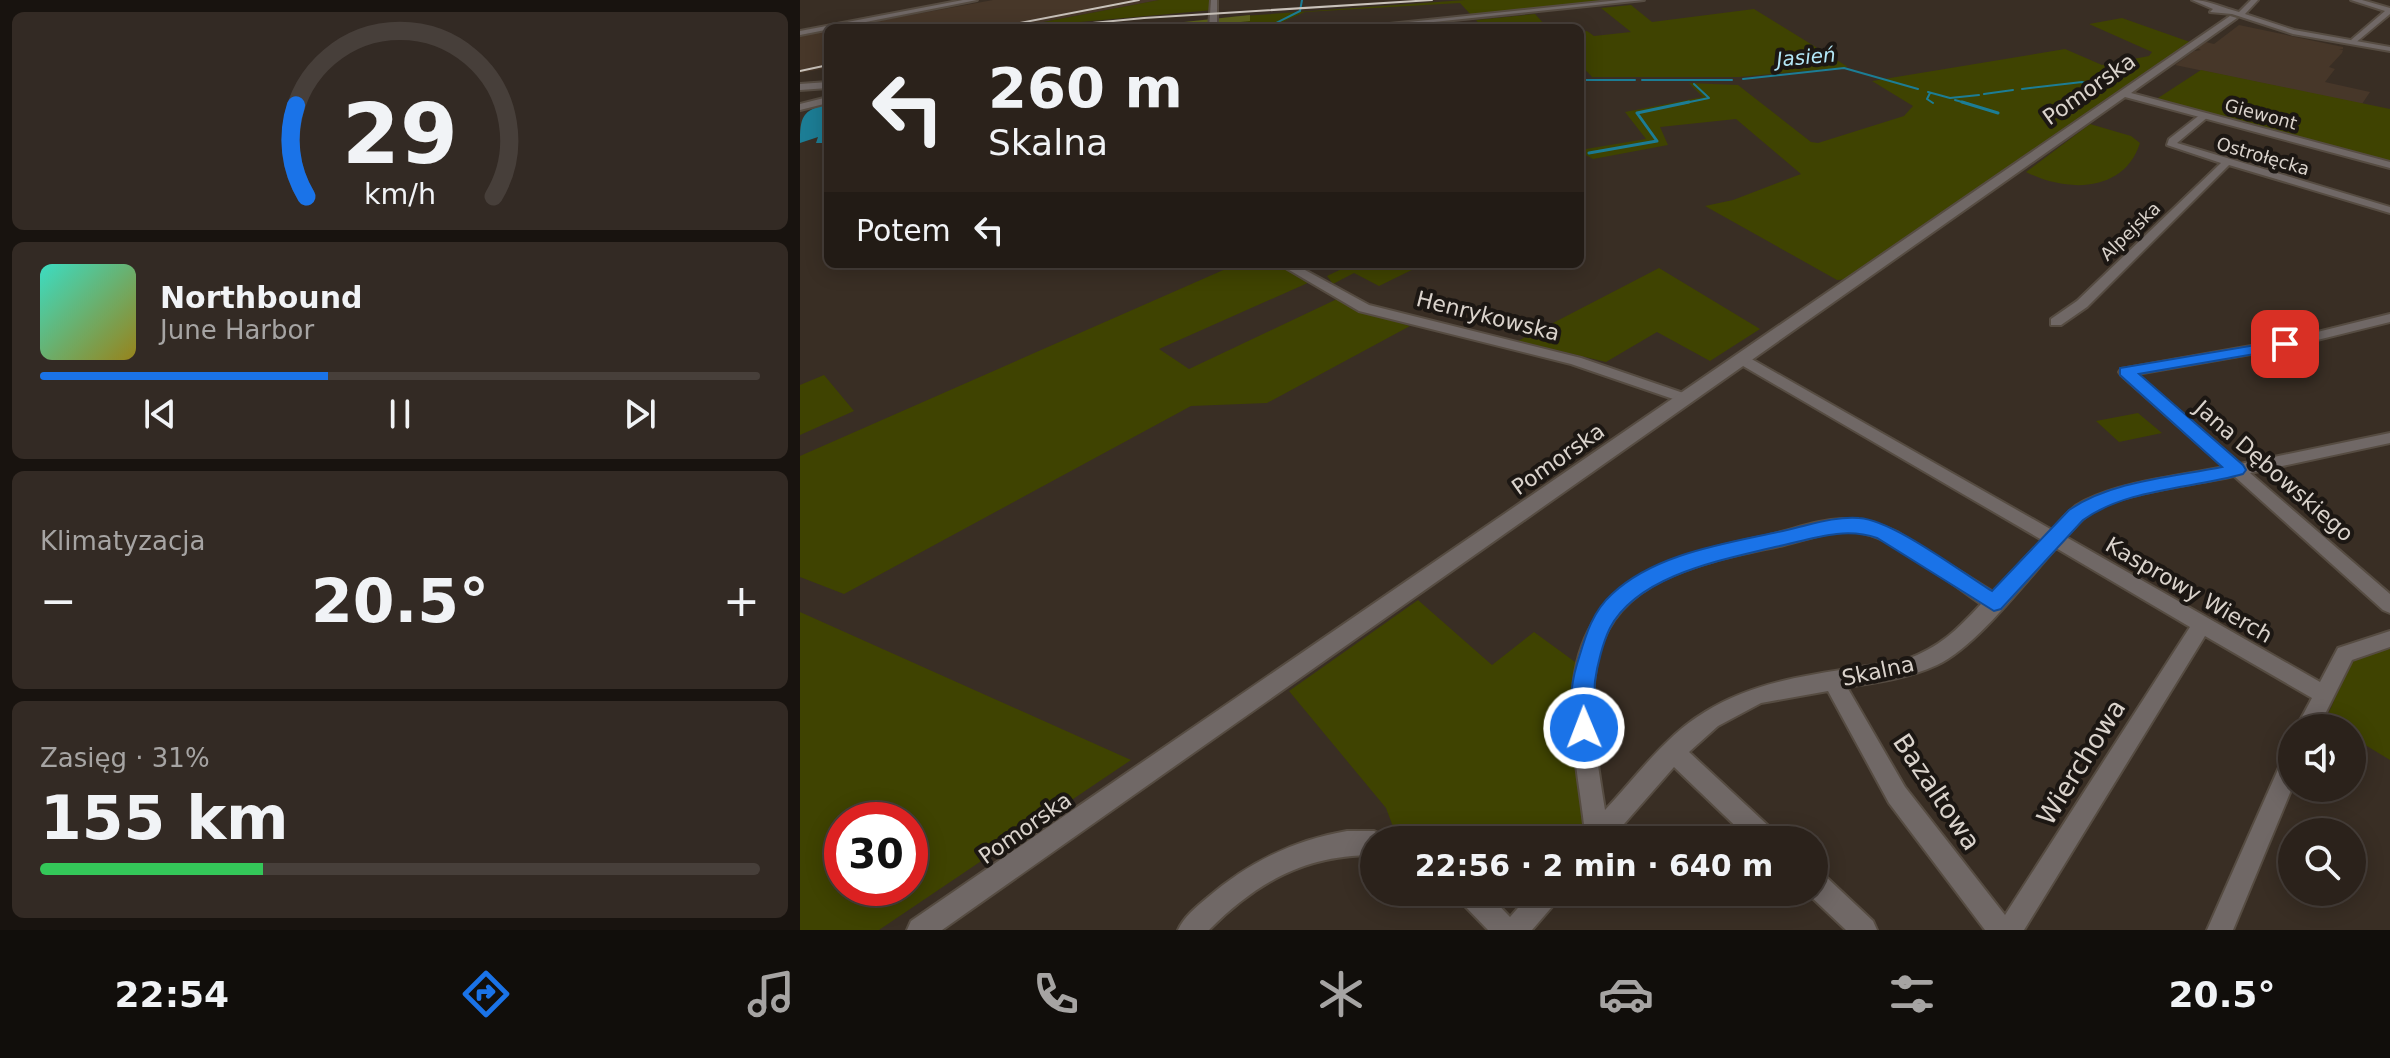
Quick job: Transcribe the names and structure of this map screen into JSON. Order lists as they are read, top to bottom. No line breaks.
{"streets":{"street":["Pomorska","Giewont","Ostrołęcka","Alpejska","Henrykowska","Jana Dębowskiego","Kasprowy Wierch","Skalna","Wierchowa","Bazaltowa"]},"crossings":[["Pomorska","Giewont"],["Pomorska","Henrykowska"],["Pomorska","Kasprowy Wierch"],["Giewont","Ostrołęcka"],["Ostrołęcka","Alpejska"],["Jana Dębowskiego","Skalna"],["Kasprowy Wierch","Skalna"],["Kasprowy Wierch","Wierchowa"],["Skalna","Bazaltowa"]],"water":["Jasień"],"page":{"turn":["260 m","Skalna"],"then":"Potem","song":["Northbound","June Harbor"],"tile":["Klimatyzacja",["Zasięg · 31%","155 km"]],"heat":["−","20.5°","+"],"limit":"30","trip":"22:56 · 2 min · 640 m","tabs":["22:54","20.5°"],"gauge":["29","km/h"]}}
